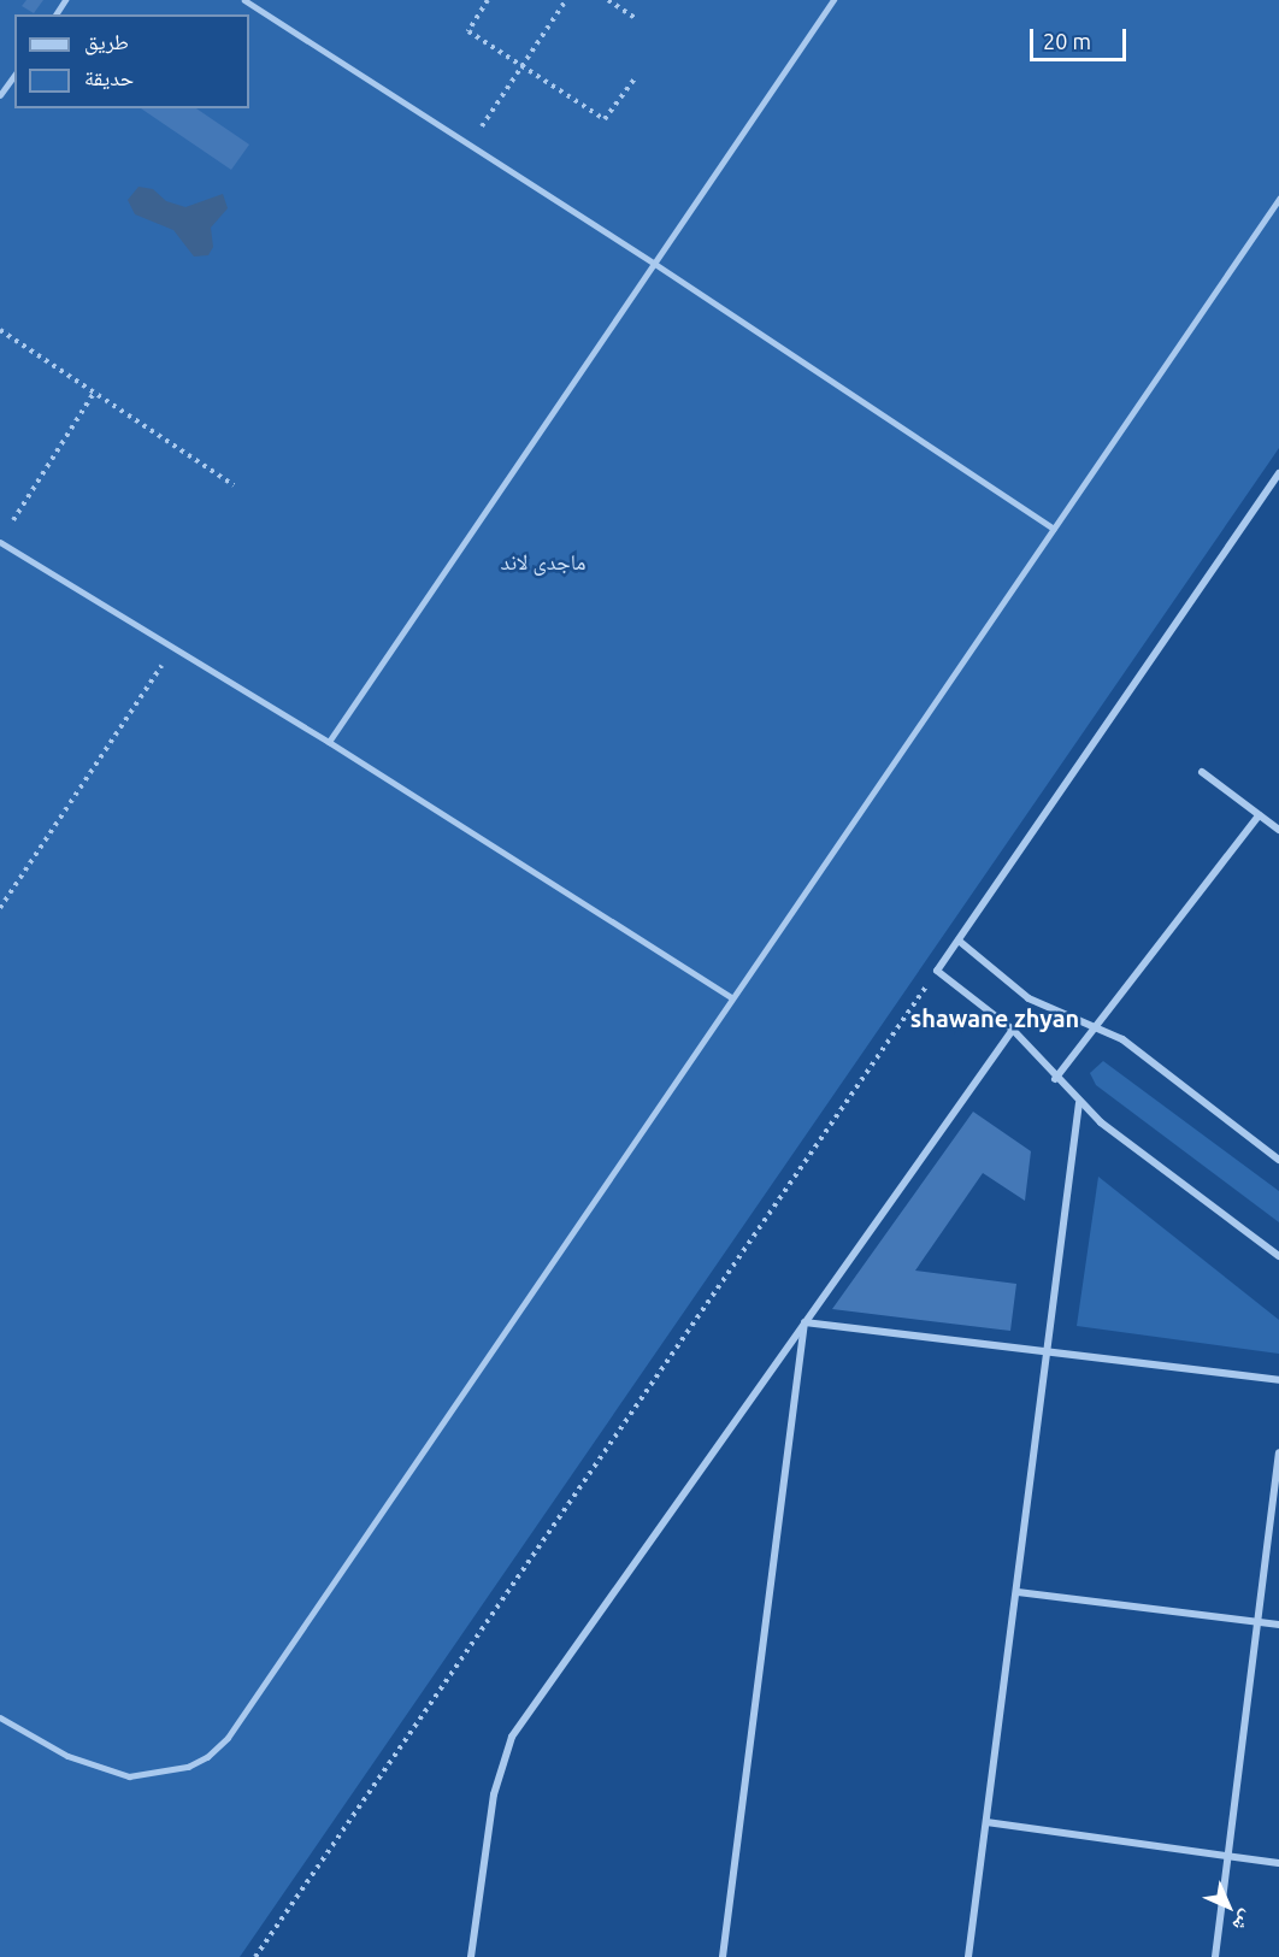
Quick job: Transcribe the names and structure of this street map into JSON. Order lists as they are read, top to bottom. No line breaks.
{"districts":["shawane zhyan"],"parks":["ماجدی لاند"],"legend":["طريق","حديقة"],"scale_bar":"20 m","north":"bottom right"}
